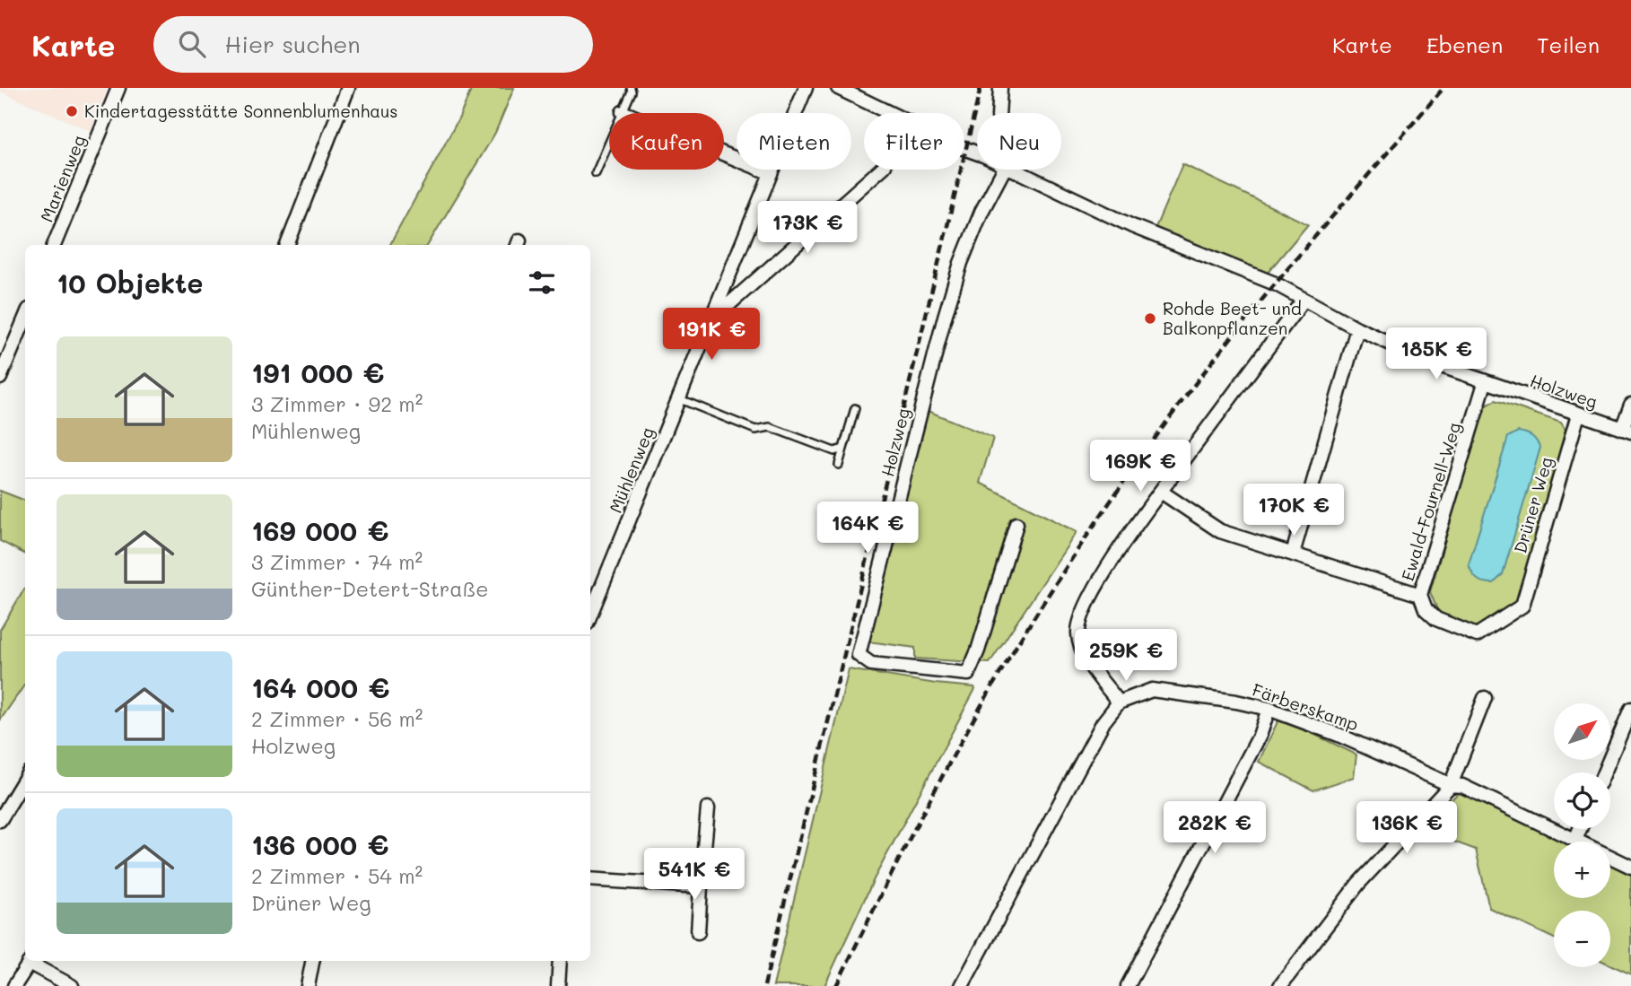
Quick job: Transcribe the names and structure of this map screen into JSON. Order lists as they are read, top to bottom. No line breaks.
{"streets":{"street":["Marienweg","Holzweg","Mühlenweg","Ewald-Fournell-Weg","Drüner Weg","Färberskamp"]},"crossings":[["Holzweg","Ewald-Fournell-Weg"],["Holzweg","Drüner Weg"],["Ewald-Fournell-Weg","Drüner Weg"]],"places":["Kindertagesstätte Sonnenblumenhaus","Rohde Beet- und Balkonpflanzen"],"north":"top right","page":{"header":"Karte","search":"Hier suchen","nav":["Karte","Ebenen","Teilen"],"chip":["Kaufen","Mieten","Filter","Neu"],"price":["173K €","191K €","185K €","169K €","170K €","164K €","259K €","282K €","136K €","541K €"],"heading":"10 Objekte","list":[{"name":"191 000 €","note":"3 Zimmer · 92 m² · Mühlenweg"},{"name":"169 000 €","note":"3 Zimmer · 74 m² · Günther-Detert-Straße"},{"name":"164 000 €","note":"2 Zimmer · 56 m² · Holzweg"},{"name":"136 000 €","note":"2 Zimmer · 54 m² · Drüner Weg"}],"map_buttons":["+","−"]}}
